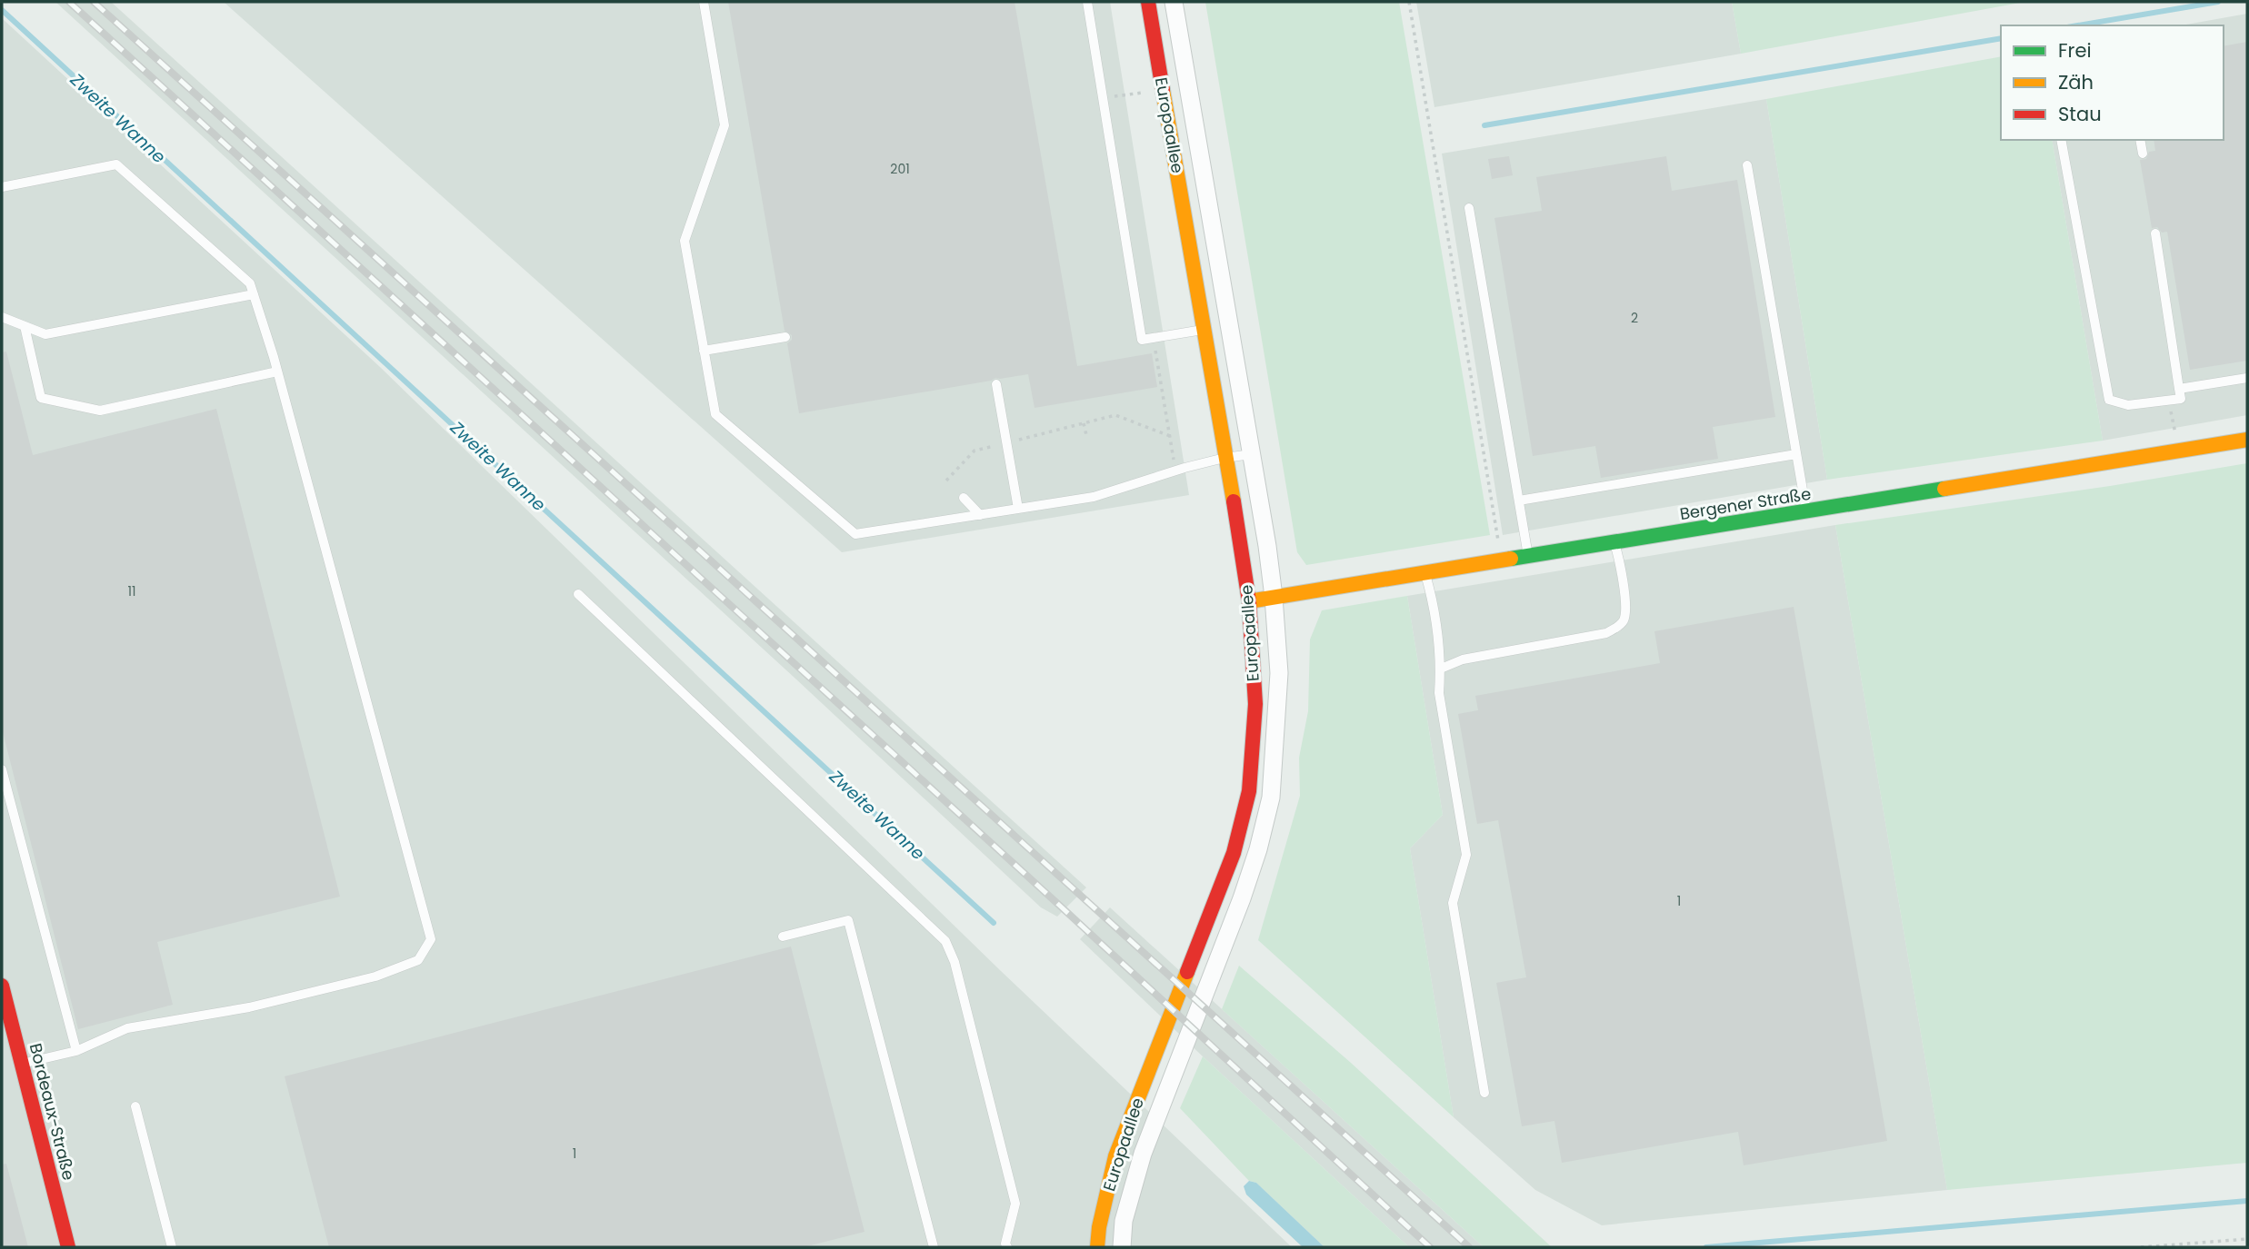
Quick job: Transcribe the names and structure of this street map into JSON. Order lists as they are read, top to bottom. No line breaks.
{"streets":{"street":["Europaallee","Bergener Straße","Bordeaux-Straße"]},"crossings":[["Europaallee","Bergener Straße"]],"water":["Zweite Wanne"],"house_numbers":["201","2","11","1","1"],"legend":["Frei","Zäh","Stau"]}
